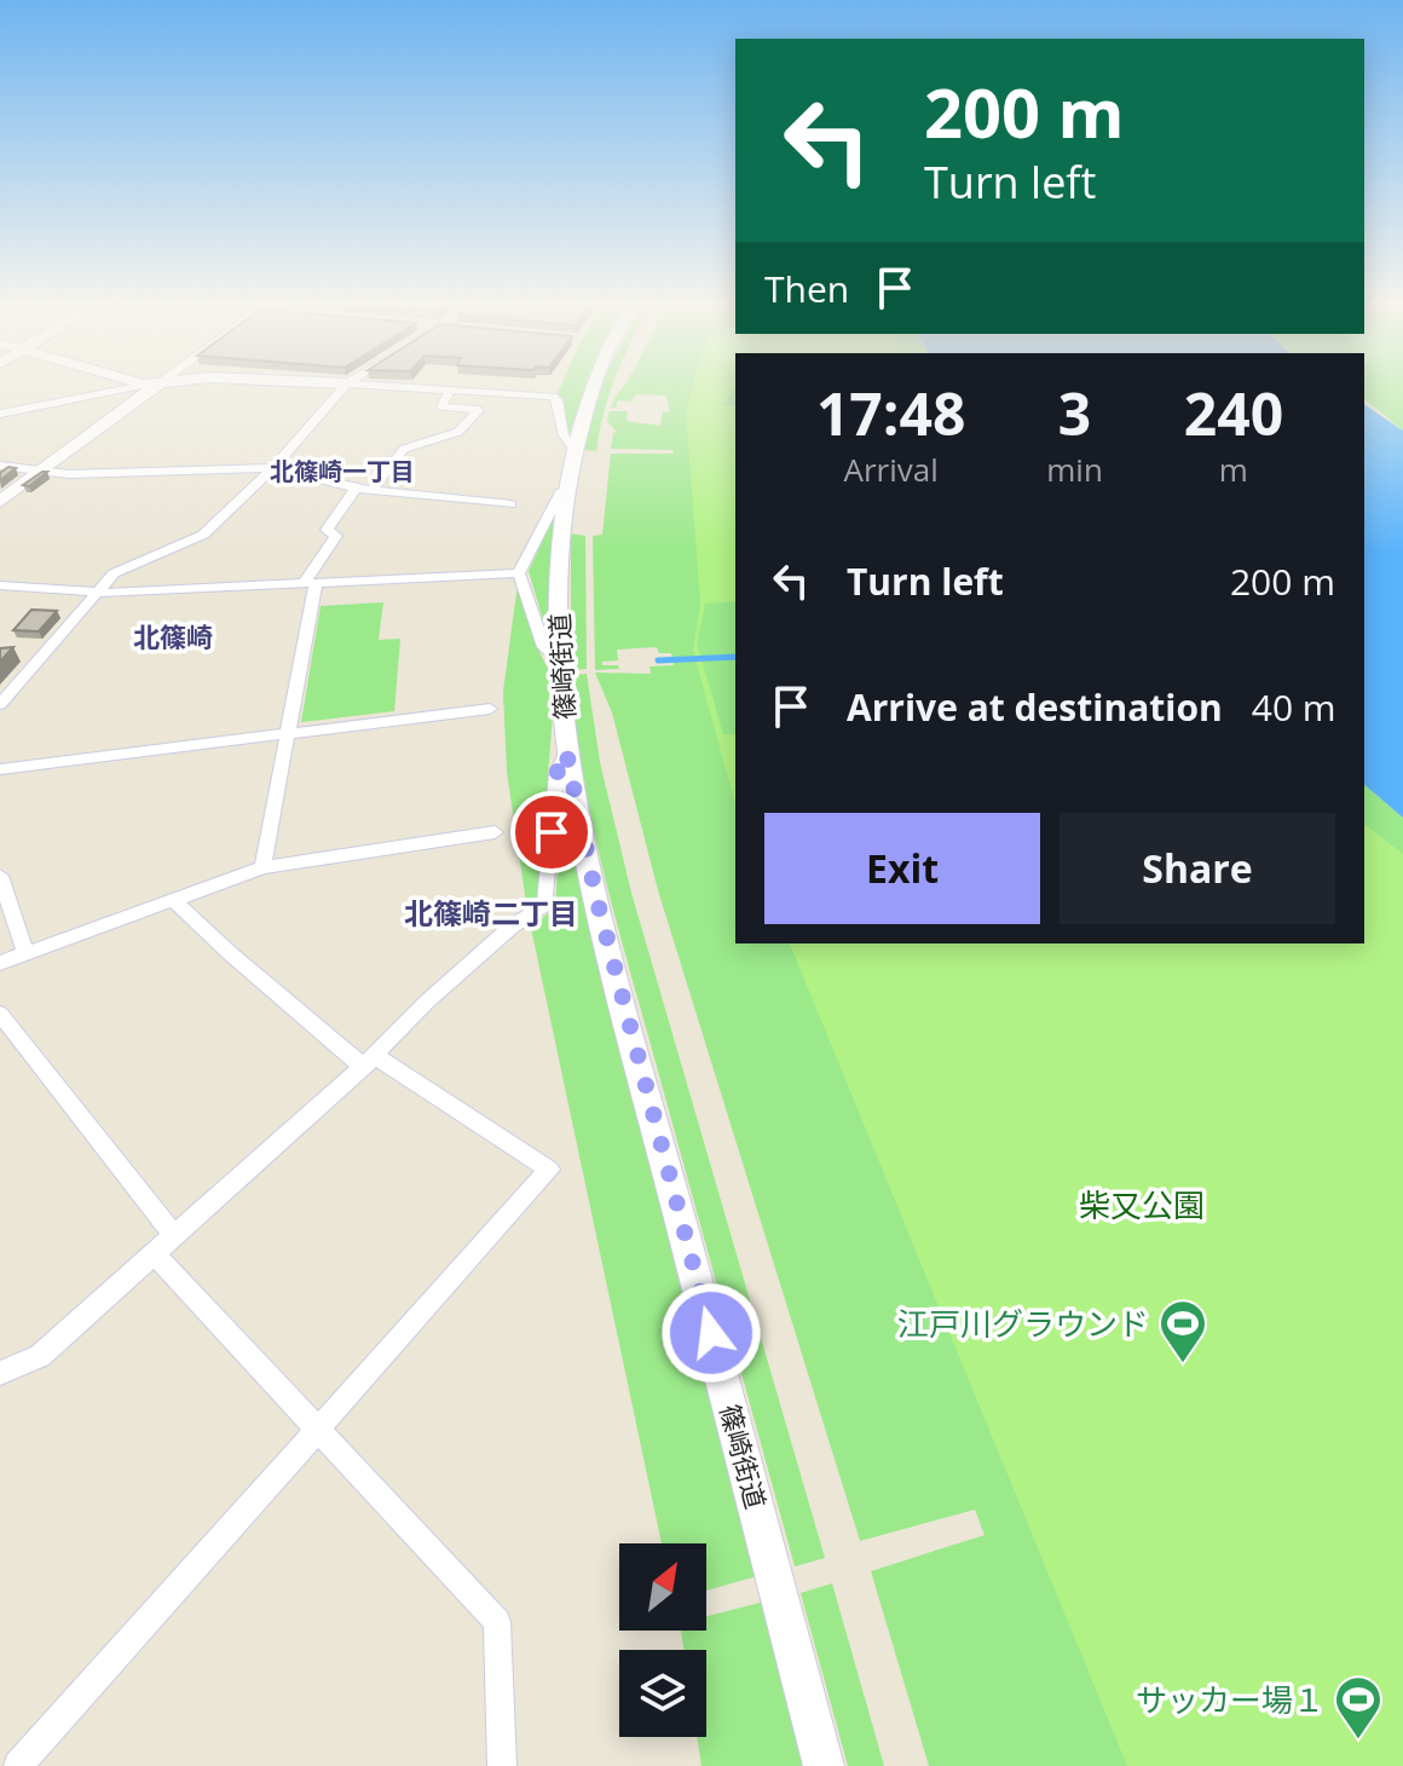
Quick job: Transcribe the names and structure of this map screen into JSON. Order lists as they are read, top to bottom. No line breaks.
{"streets":{"main road":["篠崎街道"]},"districts":["北篠崎一丁目","北篠崎","北篠崎二丁目"],"parks":["柴又公園"],"places":{"sports":["江戸川グラウンド","サッカー場１"]},"north":"top right","page":{"turn":["200 m","Turn left"],"then":"Then","eta":["17:48","Arrival","3","min","240","m"],"list":[{"name":"Turn left","value":"200 m"},{"name":"Arrive at destination","value":"40 m"}],"buttons":["Exit","Share"]}}
